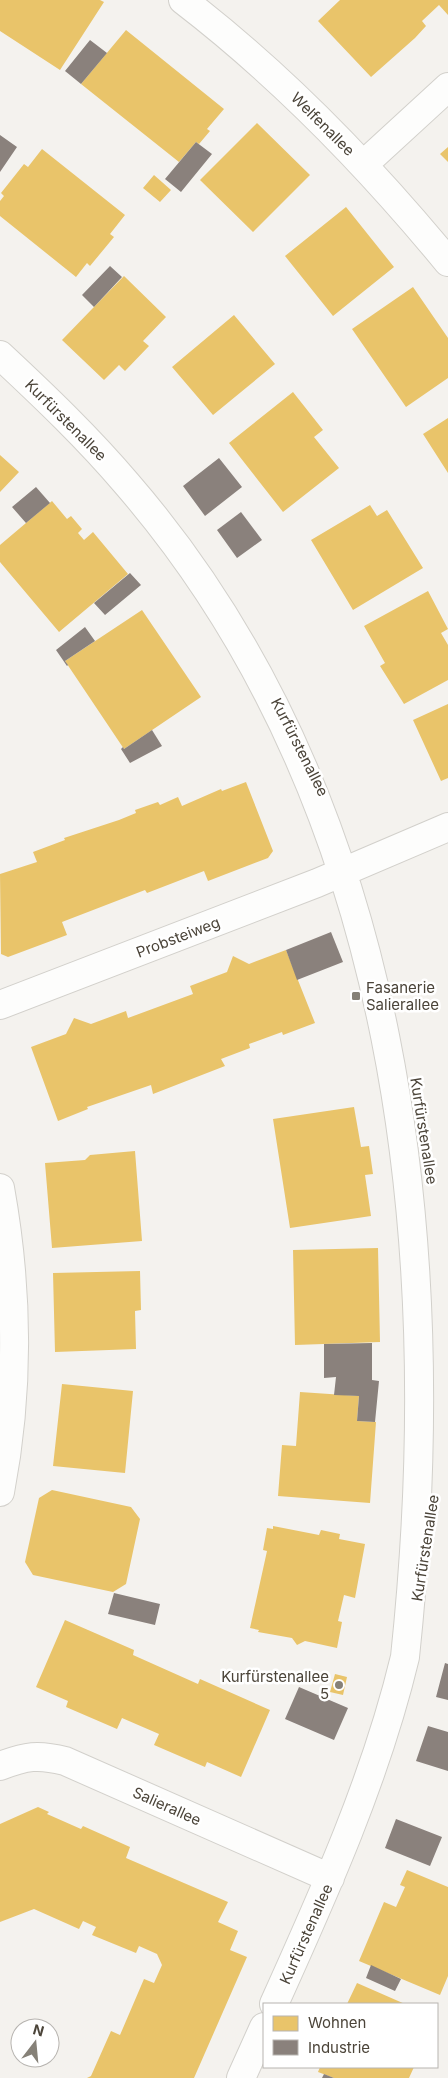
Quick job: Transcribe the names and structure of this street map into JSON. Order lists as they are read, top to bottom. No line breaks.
{"streets":{"street":["Welfenallee","Kurfürstenallee","Probsteiweg","Salierallee"]},"crossings":[["Kurfürstenallee","Probsteiweg"],["Kurfürstenallee","Salierallee"]],"places":{"transit":["Fasanerie Salierallee"],"other":["Kurfürstenallee 5"]},"legend":["Wohnen","Industrie"],"north":"top"}
